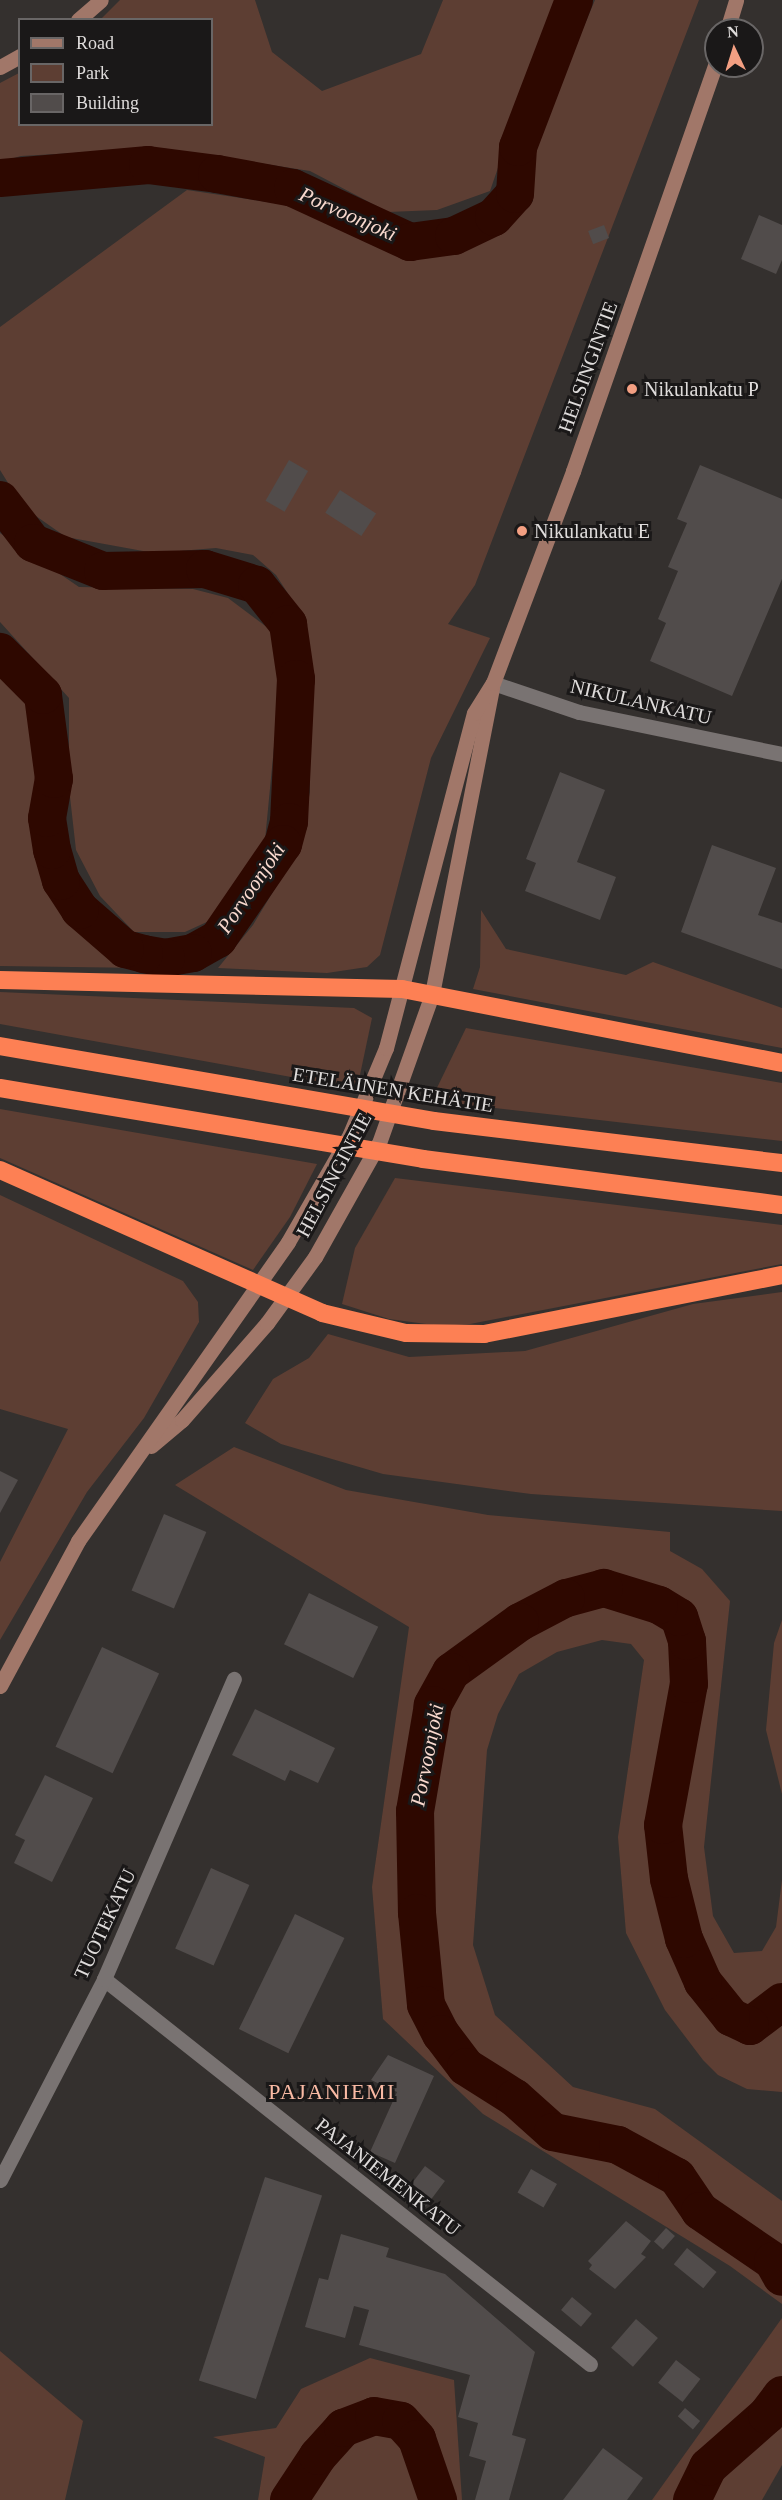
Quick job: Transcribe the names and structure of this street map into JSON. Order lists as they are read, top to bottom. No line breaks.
{"streets":{"highway":["ETELÄINEN KEHÄTIE"],"main road":["HELSINGINTIE"],"street":["NIKULANKATU","TUOTEKATU","PAJANIEMENKATU"]},"crossings":[["HELSINGINTIE","NIKULANKATU"],["TUOTEKATU","PAJANIEMENKATU"]],"districts":["PAJANIEMI"],"water":["Porvoonjoki"],"places":["Nikulankatu P","Nikulankatu E"],"legend":["Road","Park","Building"],"north":"top"}
